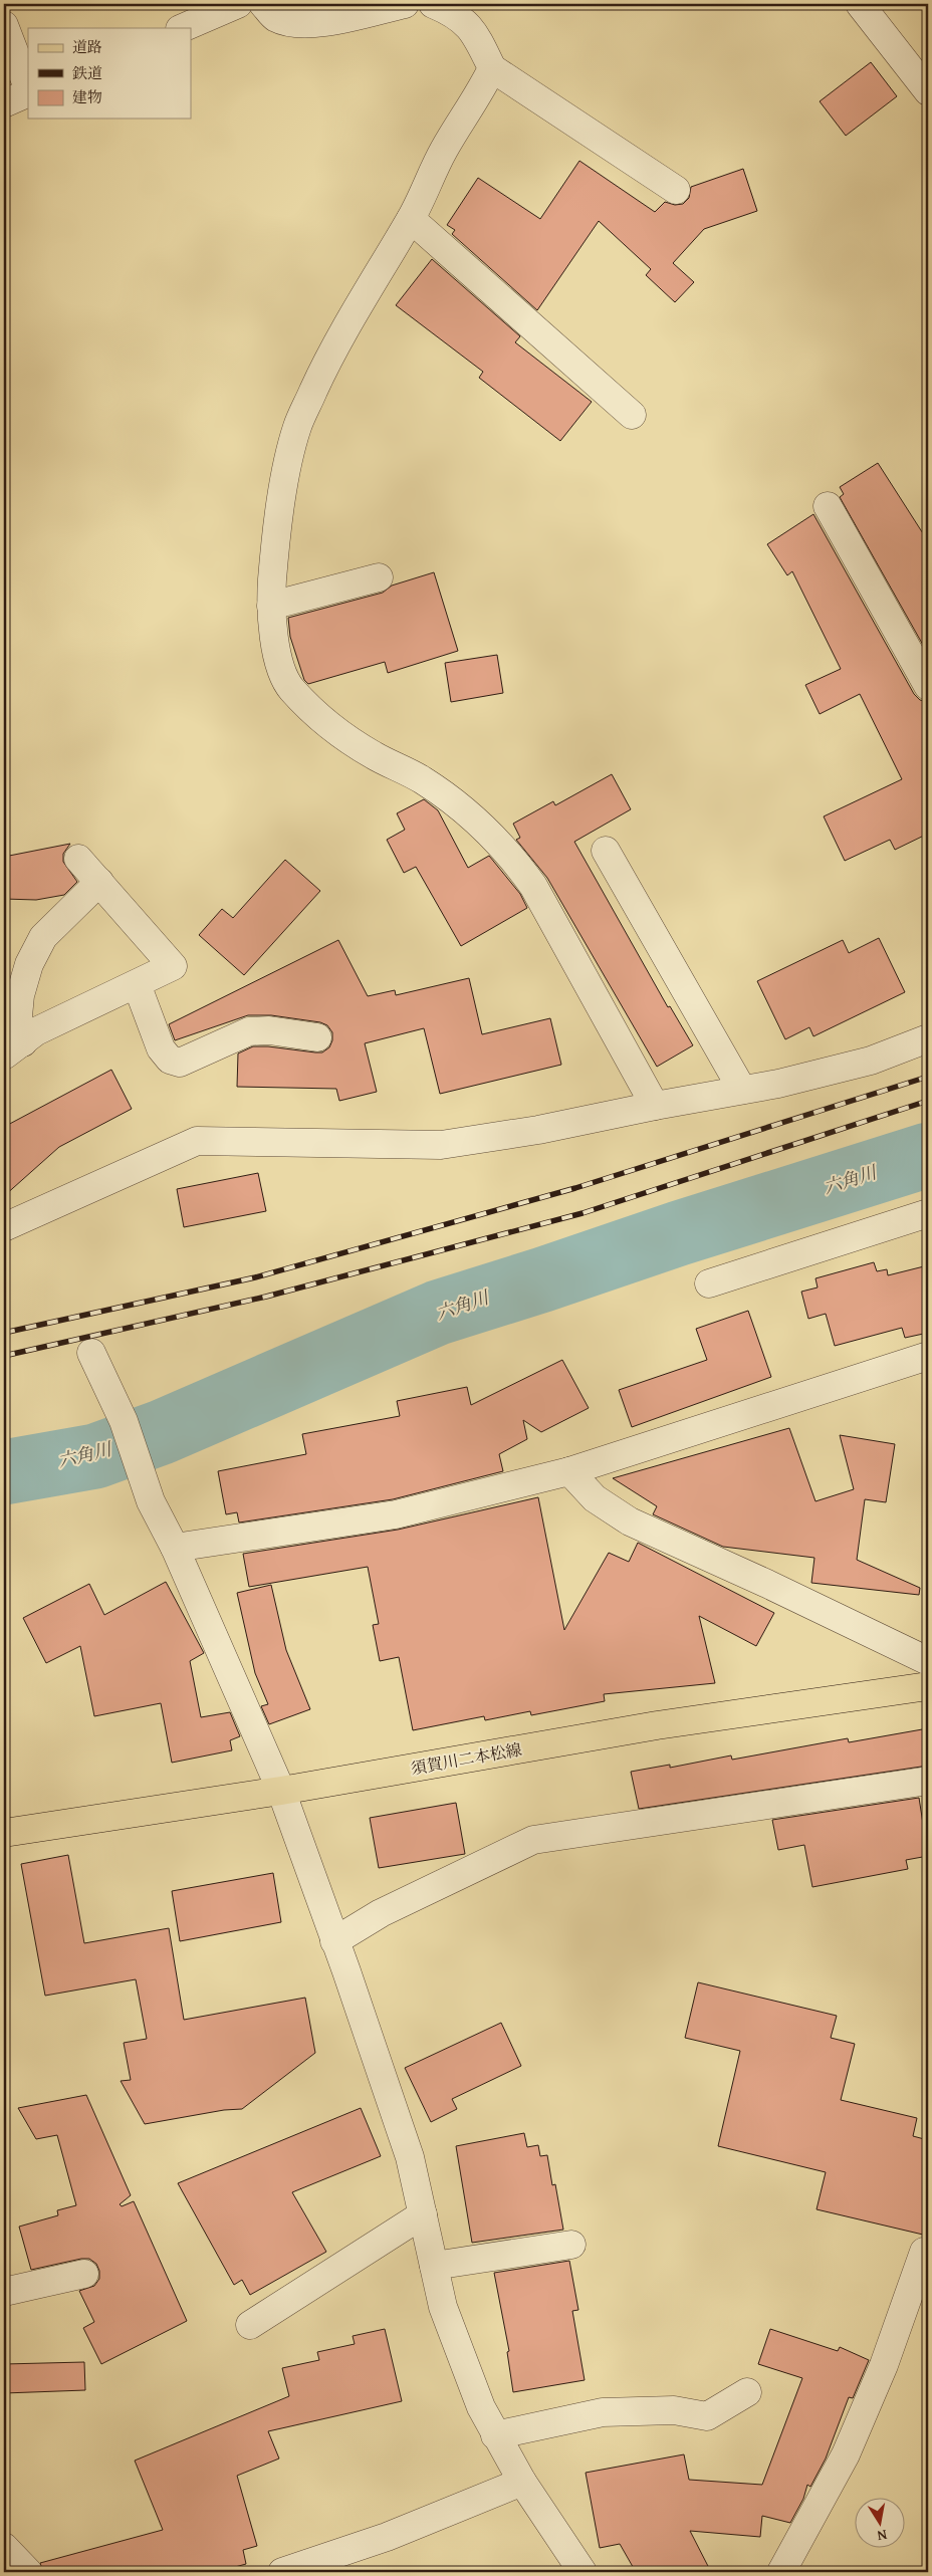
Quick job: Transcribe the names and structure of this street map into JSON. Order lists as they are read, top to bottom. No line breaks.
{"streets":{"main road":["須賀川二本松線"]},"water":["六角川"],"legend":["道路","鉄道","建物"],"north":"bottom"}
